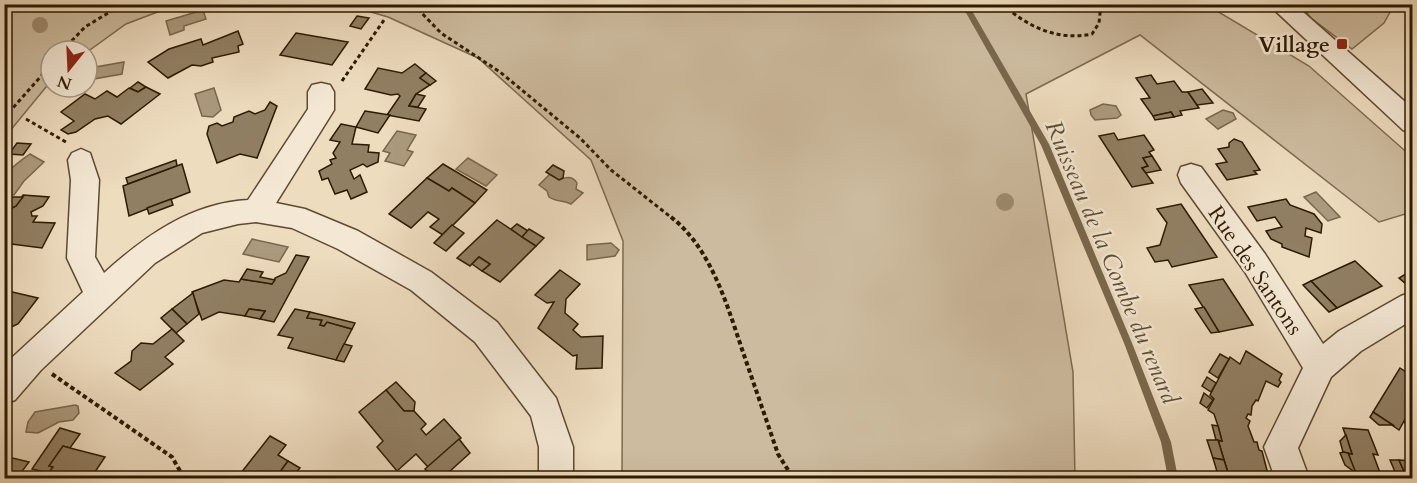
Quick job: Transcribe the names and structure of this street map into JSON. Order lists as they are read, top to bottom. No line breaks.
{"streets":{"street":["Rue des Santons"]},"water":["Ruisseau de la Combe du renard"],"places":{"transit":["Village"]},"north":"bottom"}
